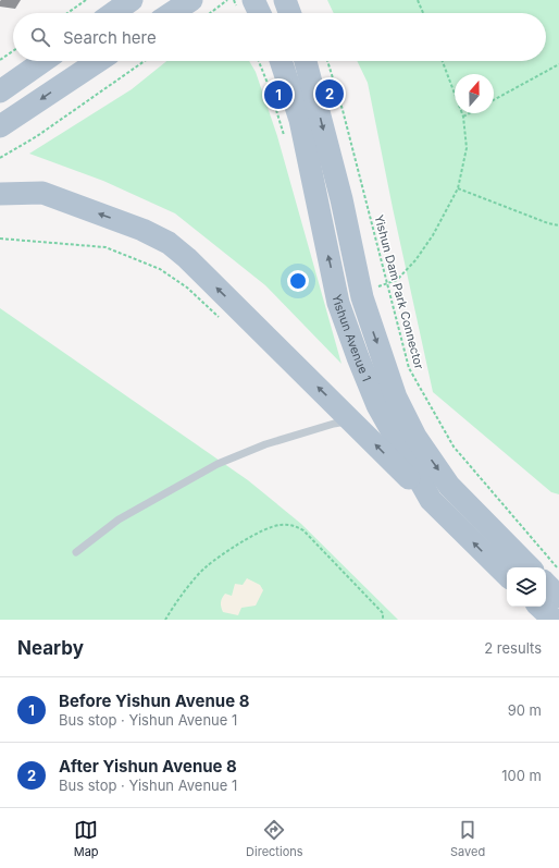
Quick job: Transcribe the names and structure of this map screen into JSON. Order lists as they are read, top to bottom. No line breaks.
{"streets":{"main road":["Yishun Avenue 1"],"path":["Yishun Dam Park Connector"]},"north":"top","page":{"search":"Search here","pins":["2","1"],"heading":["Nearby","2 results"],"list":[{"mark":"1","name":"Before Yishun Avenue 8","note":"Bus stop · Yishun Avenue 1","value":"90 m"},{"mark":"2","name":"After Yishun Avenue 8","note":"Bus stop · Yishun Avenue 1","value":"100 m"}],"nav":["Map","Directions","Saved"]}}
